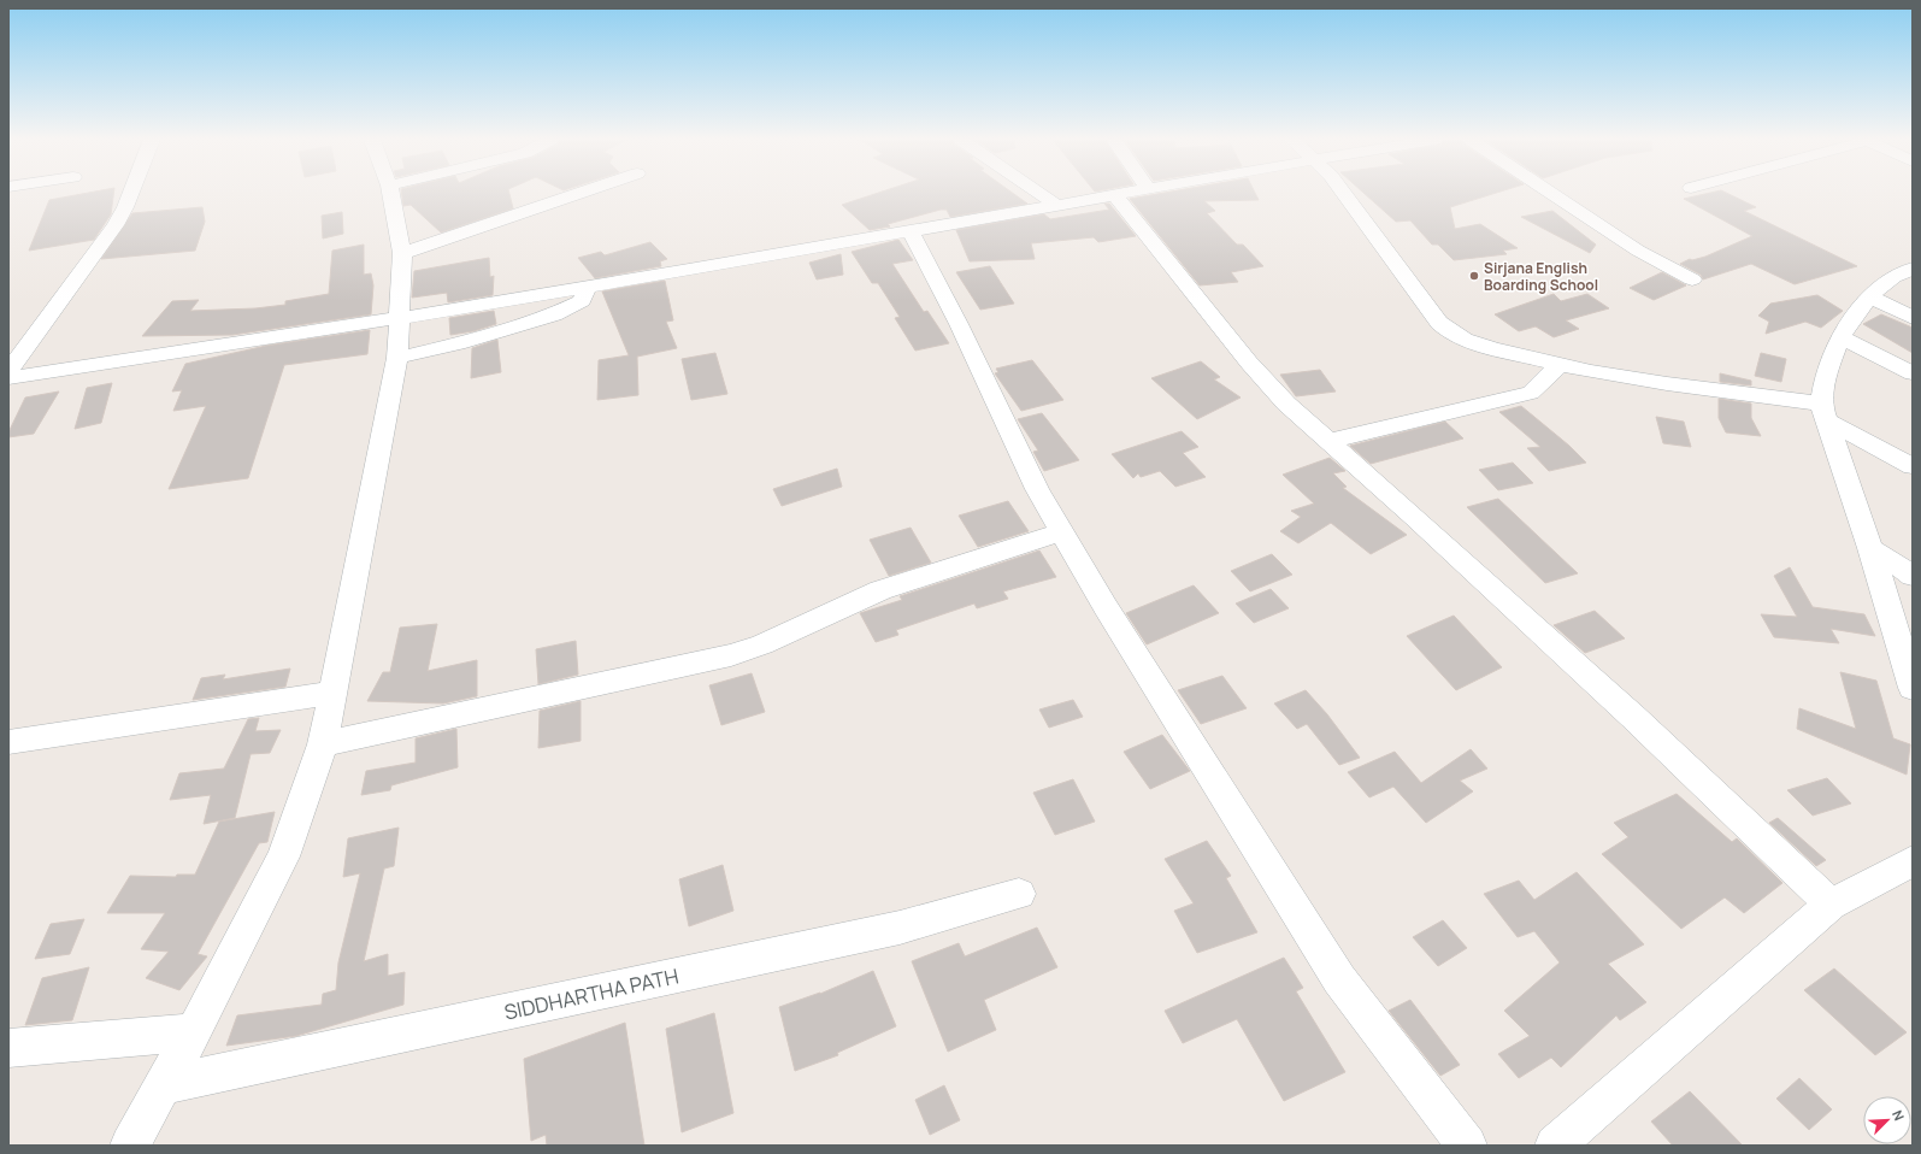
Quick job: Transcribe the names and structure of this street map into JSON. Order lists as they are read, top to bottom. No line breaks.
{"streets":{"street":["SIDDHARTHA PATH"]},"places":["Sirjana English Boarding School"],"north":"top right"}
